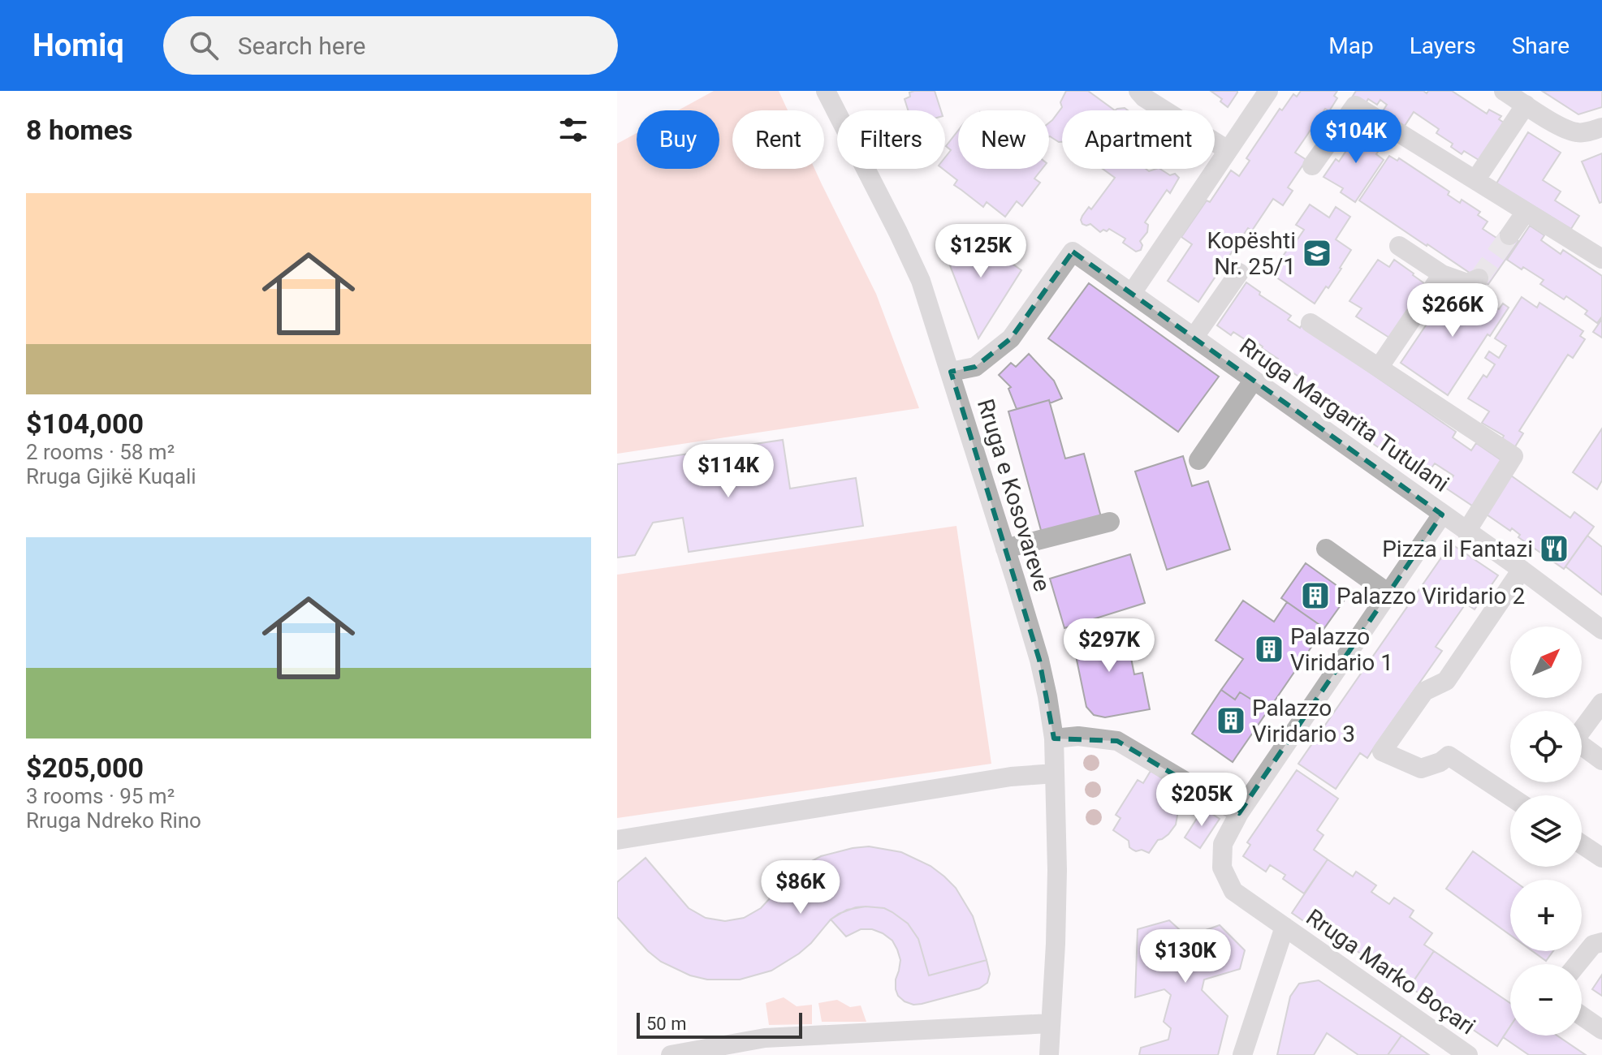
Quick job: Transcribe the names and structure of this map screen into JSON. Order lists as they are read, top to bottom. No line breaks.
{"streets":{"street":["Rruga Margarita Tutulani","Rruga e Kosovareve","Rruga Marko Boçari"]},"crossings":[["Rruga Margarita Tutulani","Rruga e Kosovareve"],["Rruga Margarita Tutulani","Rruga Marko Boçari"]],"places":{"school or university":["Kopështi Nr. 25/1"],"restaurant":["Pizza il Fantazi"],"building":["Palazzo Viridario 2","Palazzo Viridario 1","Palazzo Viridario 3"]},"scale_bar":"50 m","north":"top right","page":{"header":"Homiq","search":"Search here","nav":["Map","Layers","Share"],"heading":"8 homes","price":["$104K","$125K","$266K","$114K","$297K","$205K","$86K","$130K"],"chip":["Buy","Rent","Filters","New","Apartment"],"list":[{"name":"$104,000","note":"2 rooms · 58 m² · Rruga Gjikë Kuqali"},{"name":"$205,000","note":"3 rooms · 95 m² · Rruga Ndreko Rino"}],"map_buttons":["+","−"],"scale":"50 m"}}
